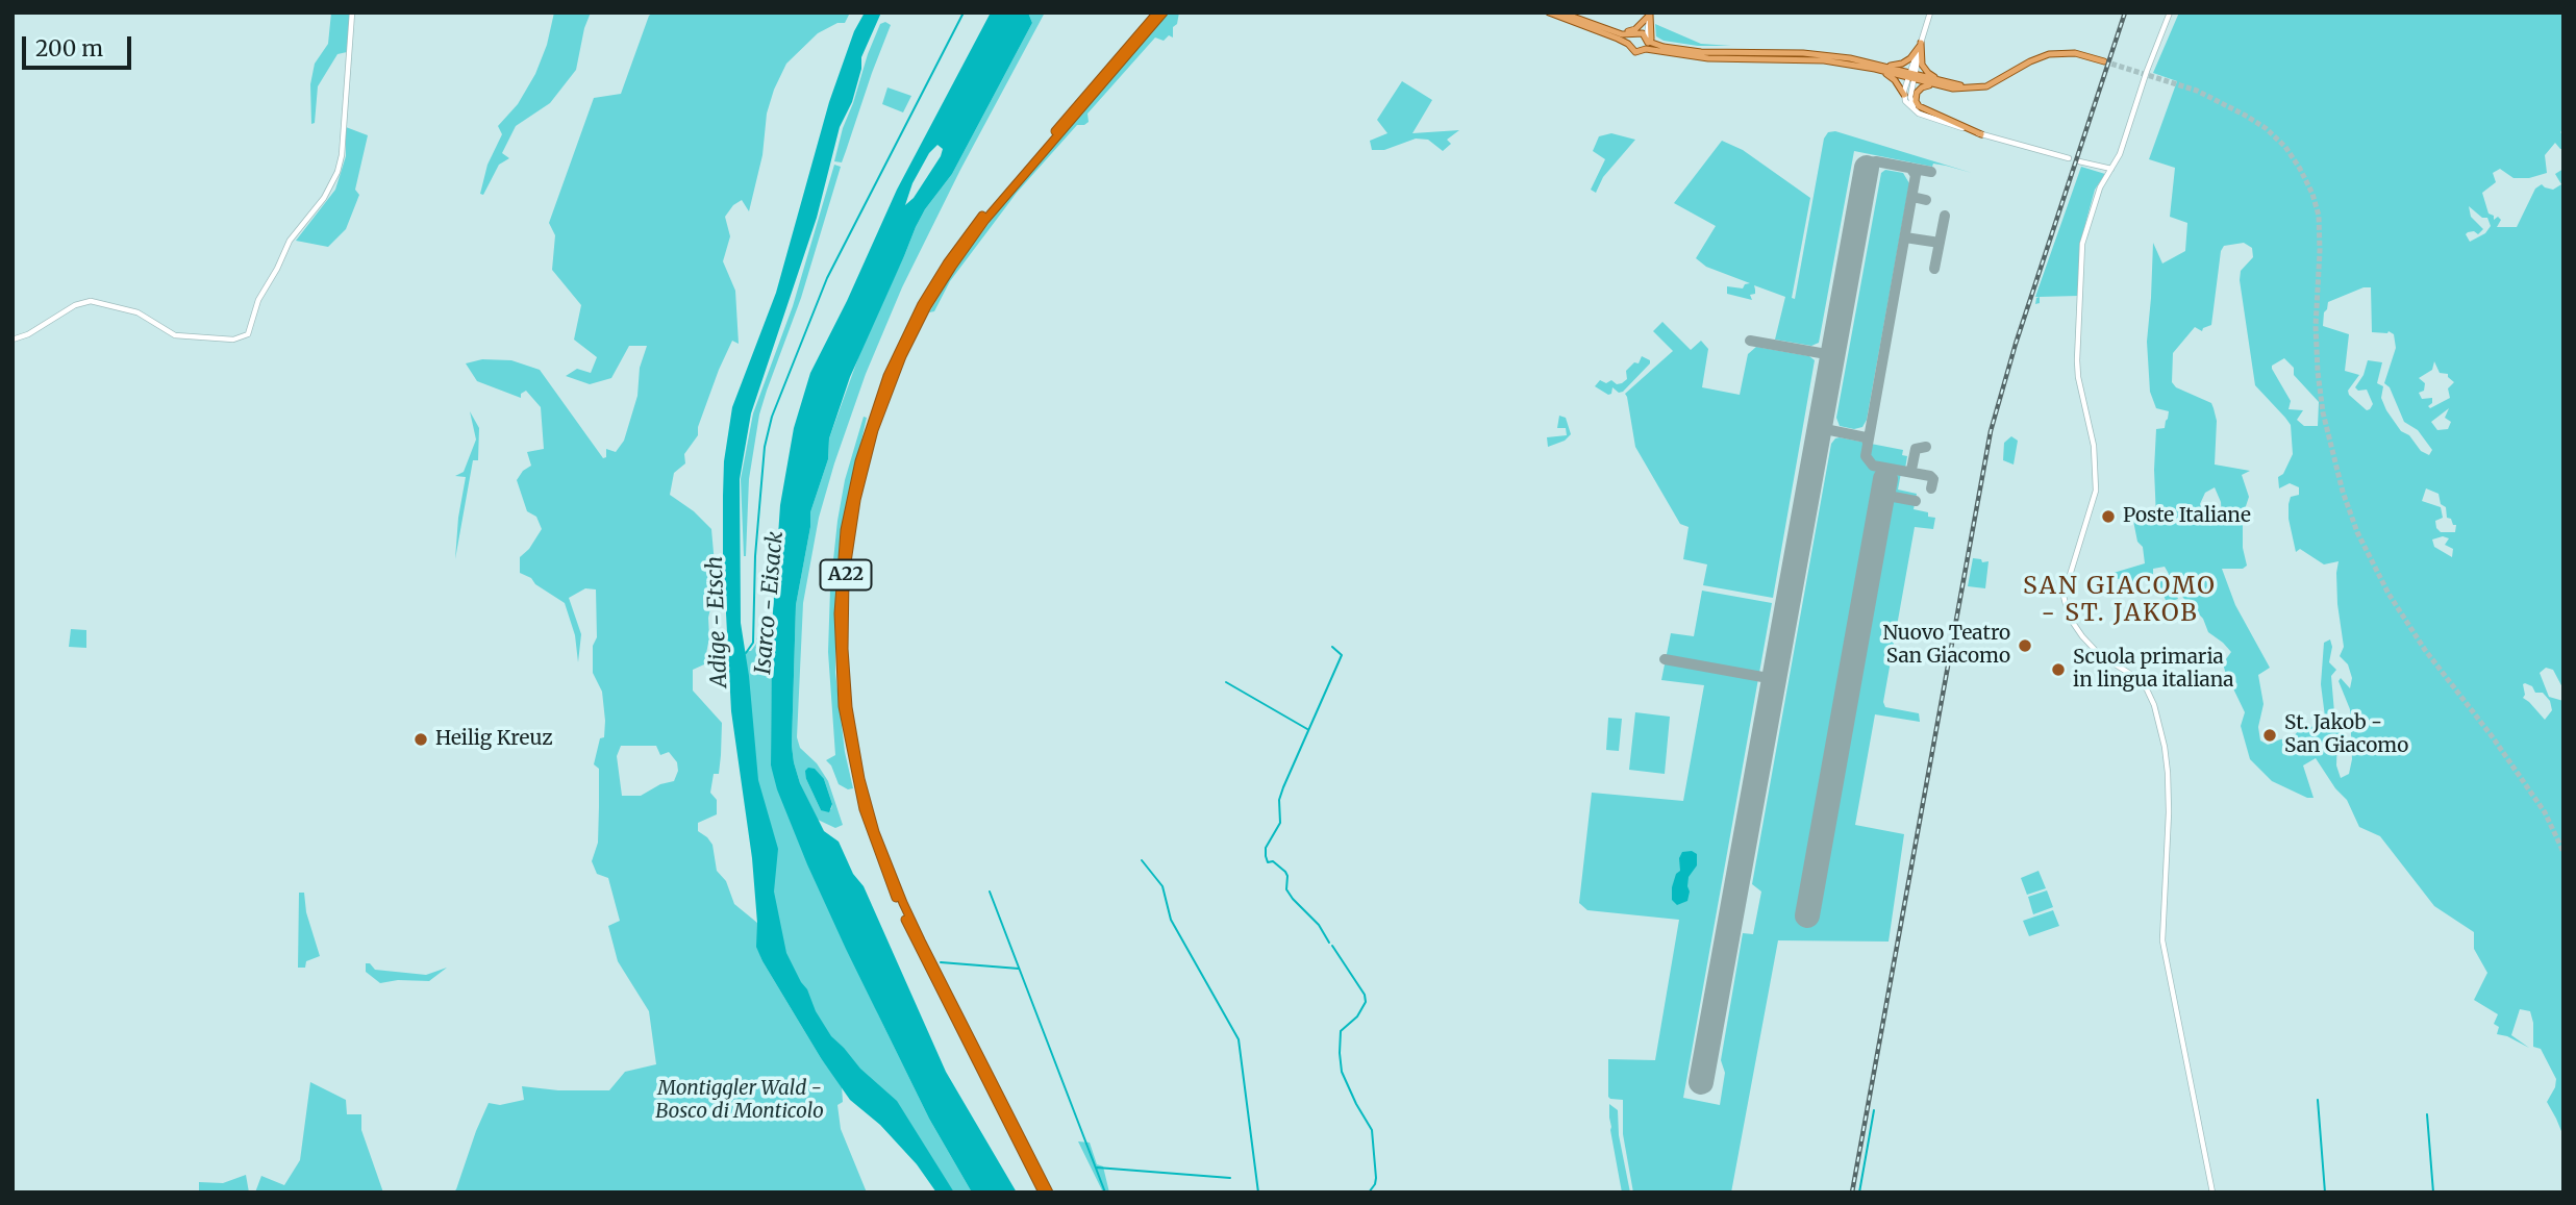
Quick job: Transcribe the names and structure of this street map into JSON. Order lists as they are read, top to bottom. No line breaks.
{"streets":{"highway":["A22"]},"districts":["SAN GIACOMO - ST. JAKOB"],"water":["Isarco - Eisack","Adige - Etsch"],"parks":["Montiggler Wald - Bosco di Monticolo"],"places":["Poste Italiane","Nuovo Teatro San Giacomo","Scuola primaria in lingua italiana","St. Jakob - San Giacomo","Heilig Kreuz"],"scale_bar":"200 m"}
